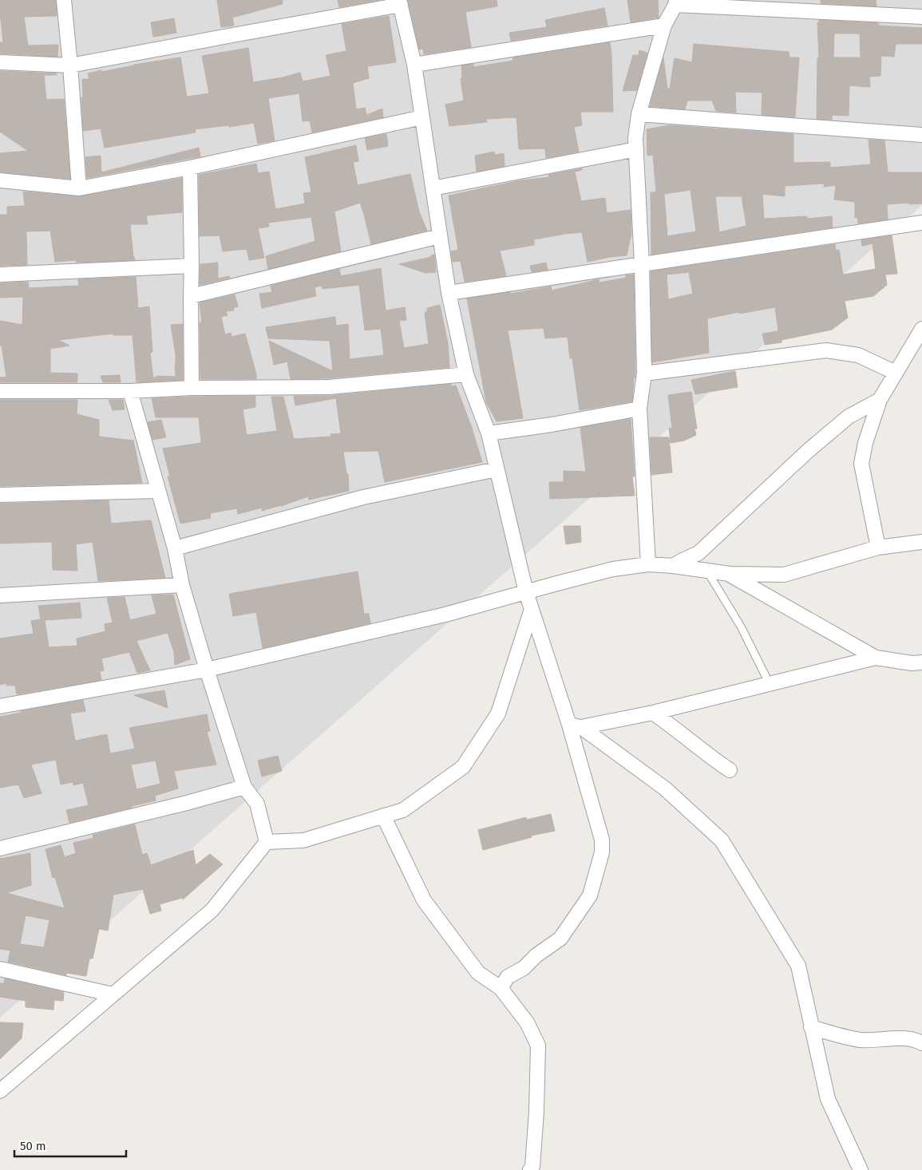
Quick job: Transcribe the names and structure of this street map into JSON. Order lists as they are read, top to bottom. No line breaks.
{"scale_bar":"50 m"}
